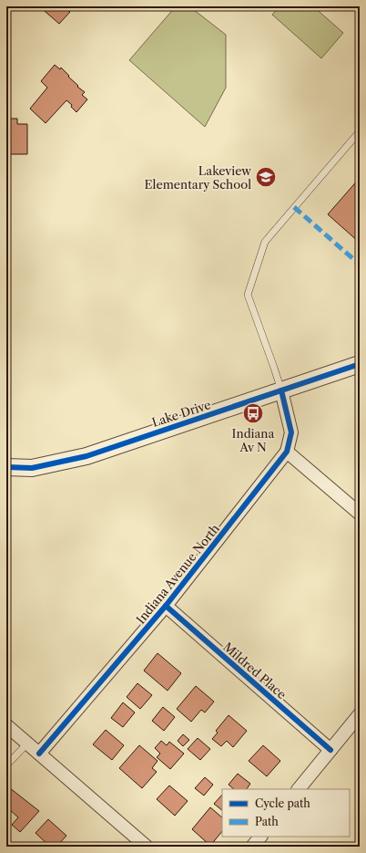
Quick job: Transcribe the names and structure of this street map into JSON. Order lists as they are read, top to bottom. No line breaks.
{"streets":{"street":["Lake Drive","Indiana Avenue North","Mildred Place"]},"crossings":[["Lake Drive","Indiana Avenue North"],["Indiana Avenue North","Mildred Place"]],"places":{"school or university":["Lakeview Elementary School"],"bus stop":["Indiana Av N"]},"legend":["Cycle path","Path"]}
